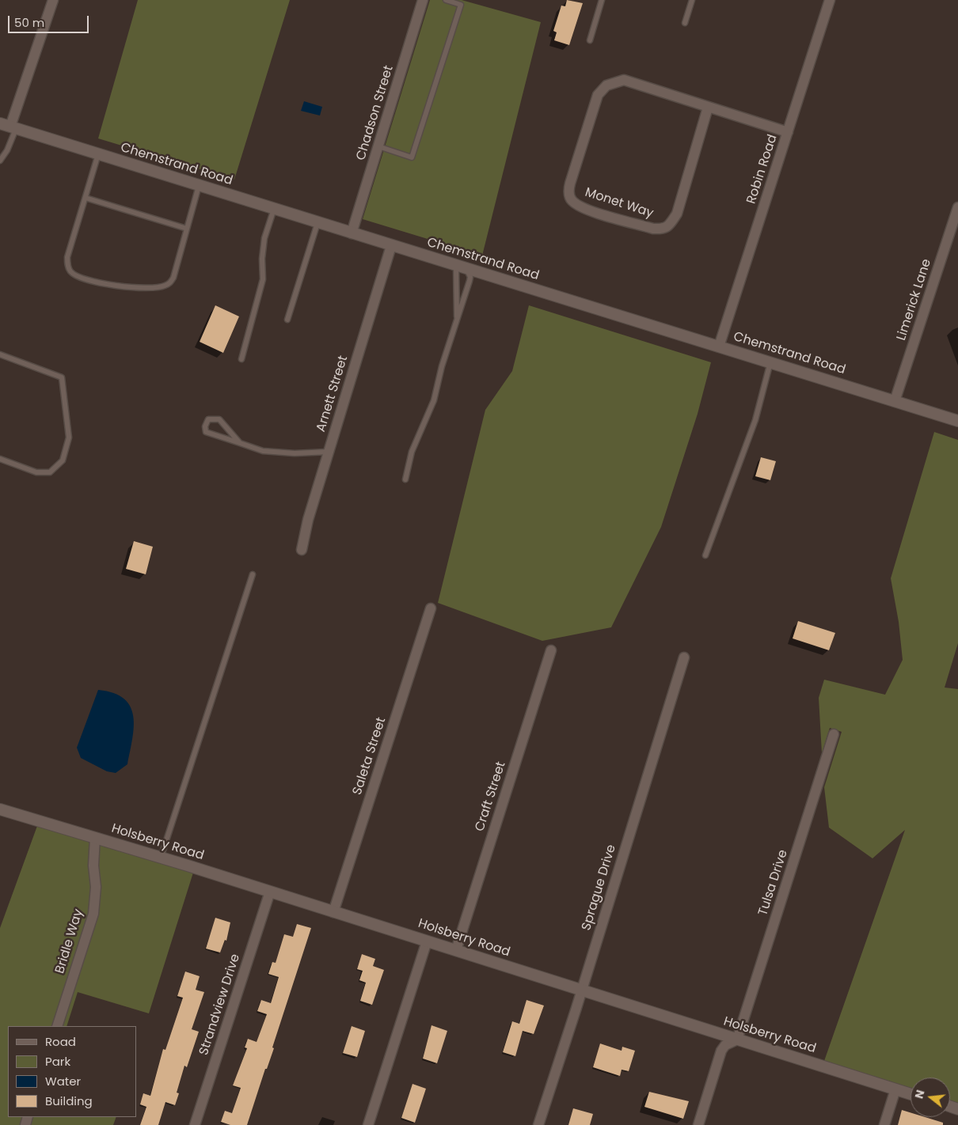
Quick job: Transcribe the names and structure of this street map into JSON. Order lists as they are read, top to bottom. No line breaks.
{"streets":{"street":["Chadson Street","Chemstrand Road","Robin Road","Monet Way","Limerick Lane","Arnett Street","Saleta Street","Craft Street","Holsberry Road","Tulsa Drive","Sprague Drive","Bridle Way","Strandview Drive"]},"crossings":[["Chadson Street","Chemstrand Road"],["Chemstrand Road","Robin Road"],["Chemstrand Road","Limerick Lane"],["Chemstrand Road","Arnett Street"],["Robin Road","Monet Way"],["Saleta Street","Holsberry Road"],["Craft Street","Holsberry Road"],["Holsberry Road","Tulsa Drive"],["Holsberry Road","Sprague Drive"],["Holsberry Road","Bridle Way"],["Holsberry Road","Strandview Drive"]],"legend":["Road","Park","Water","Building"],"scale_bar":"50 m","north":"left"}
